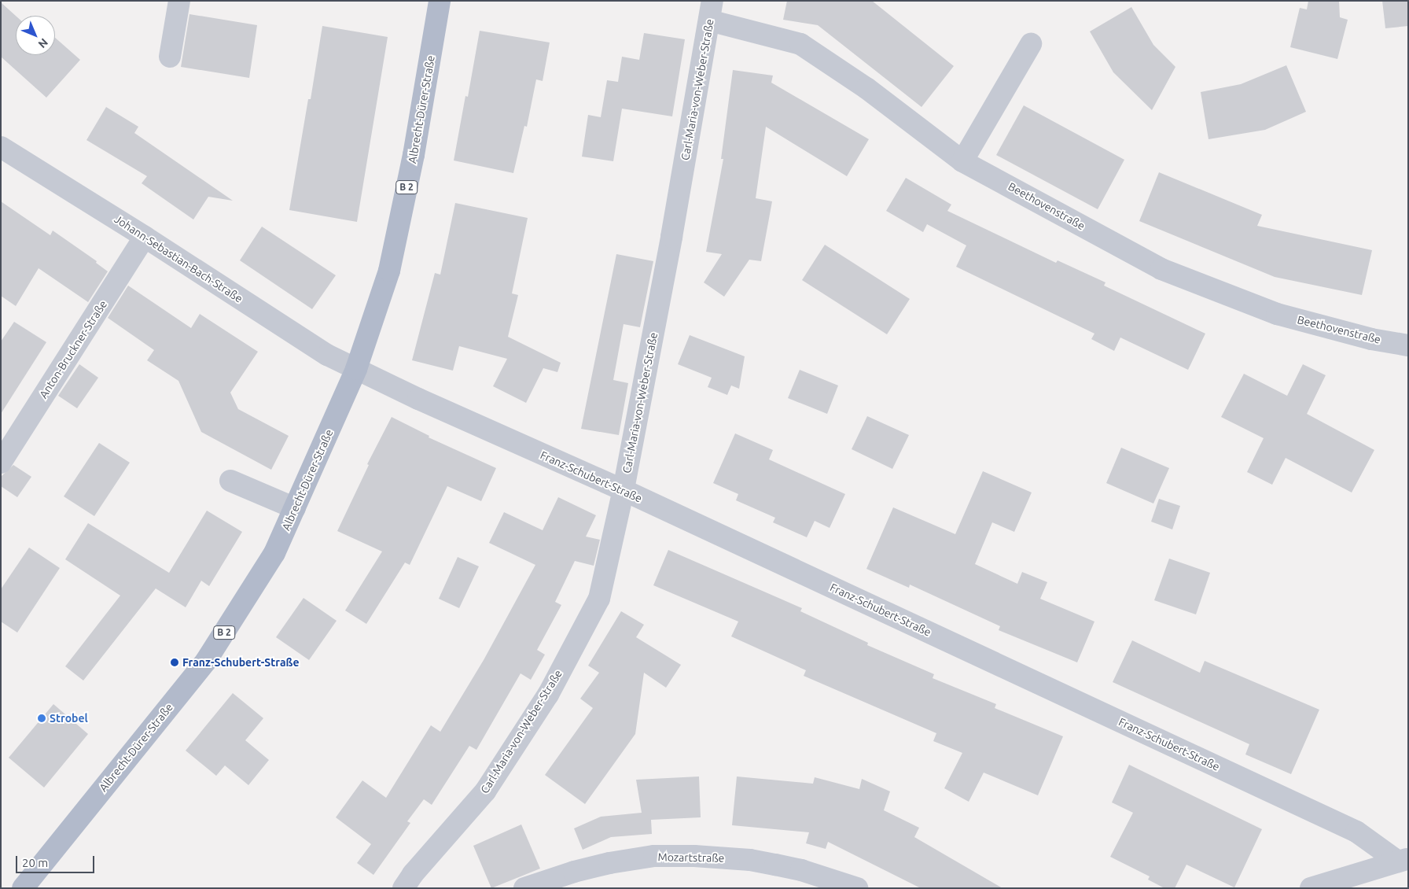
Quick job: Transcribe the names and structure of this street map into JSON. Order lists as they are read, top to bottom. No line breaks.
{"streets":{"main road":["Albrecht-Dürer-Straße","B 2"],"street":["Carl-Maria-von-Weber-Straße","Beethovenstraße","Johann-Sebastian-Bach-Straße","Anton-Bruckner-Straße","Franz-Schubert-Straße","Mozartstraße"]},"crossings":[["Carl-Maria-von-Weber-Straße","Beethovenstraße"],["Carl-Maria-von-Weber-Straße","Franz-Schubert-Straße"],["Albrecht-Dürer-Straße","Johann-Sebastian-Bach-Straße"],["Albrecht-Dürer-Straße","Franz-Schubert-Straße"],["Johann-Sebastian-Bach-Straße","Anton-Bruckner-Straße"],["Johann-Sebastian-Bach-Straße","Franz-Schubert-Straße"]],"places":["Franz-Schubert-Straße","Strobel"],"scale_bar":"20 m","north":"bottom right"}
